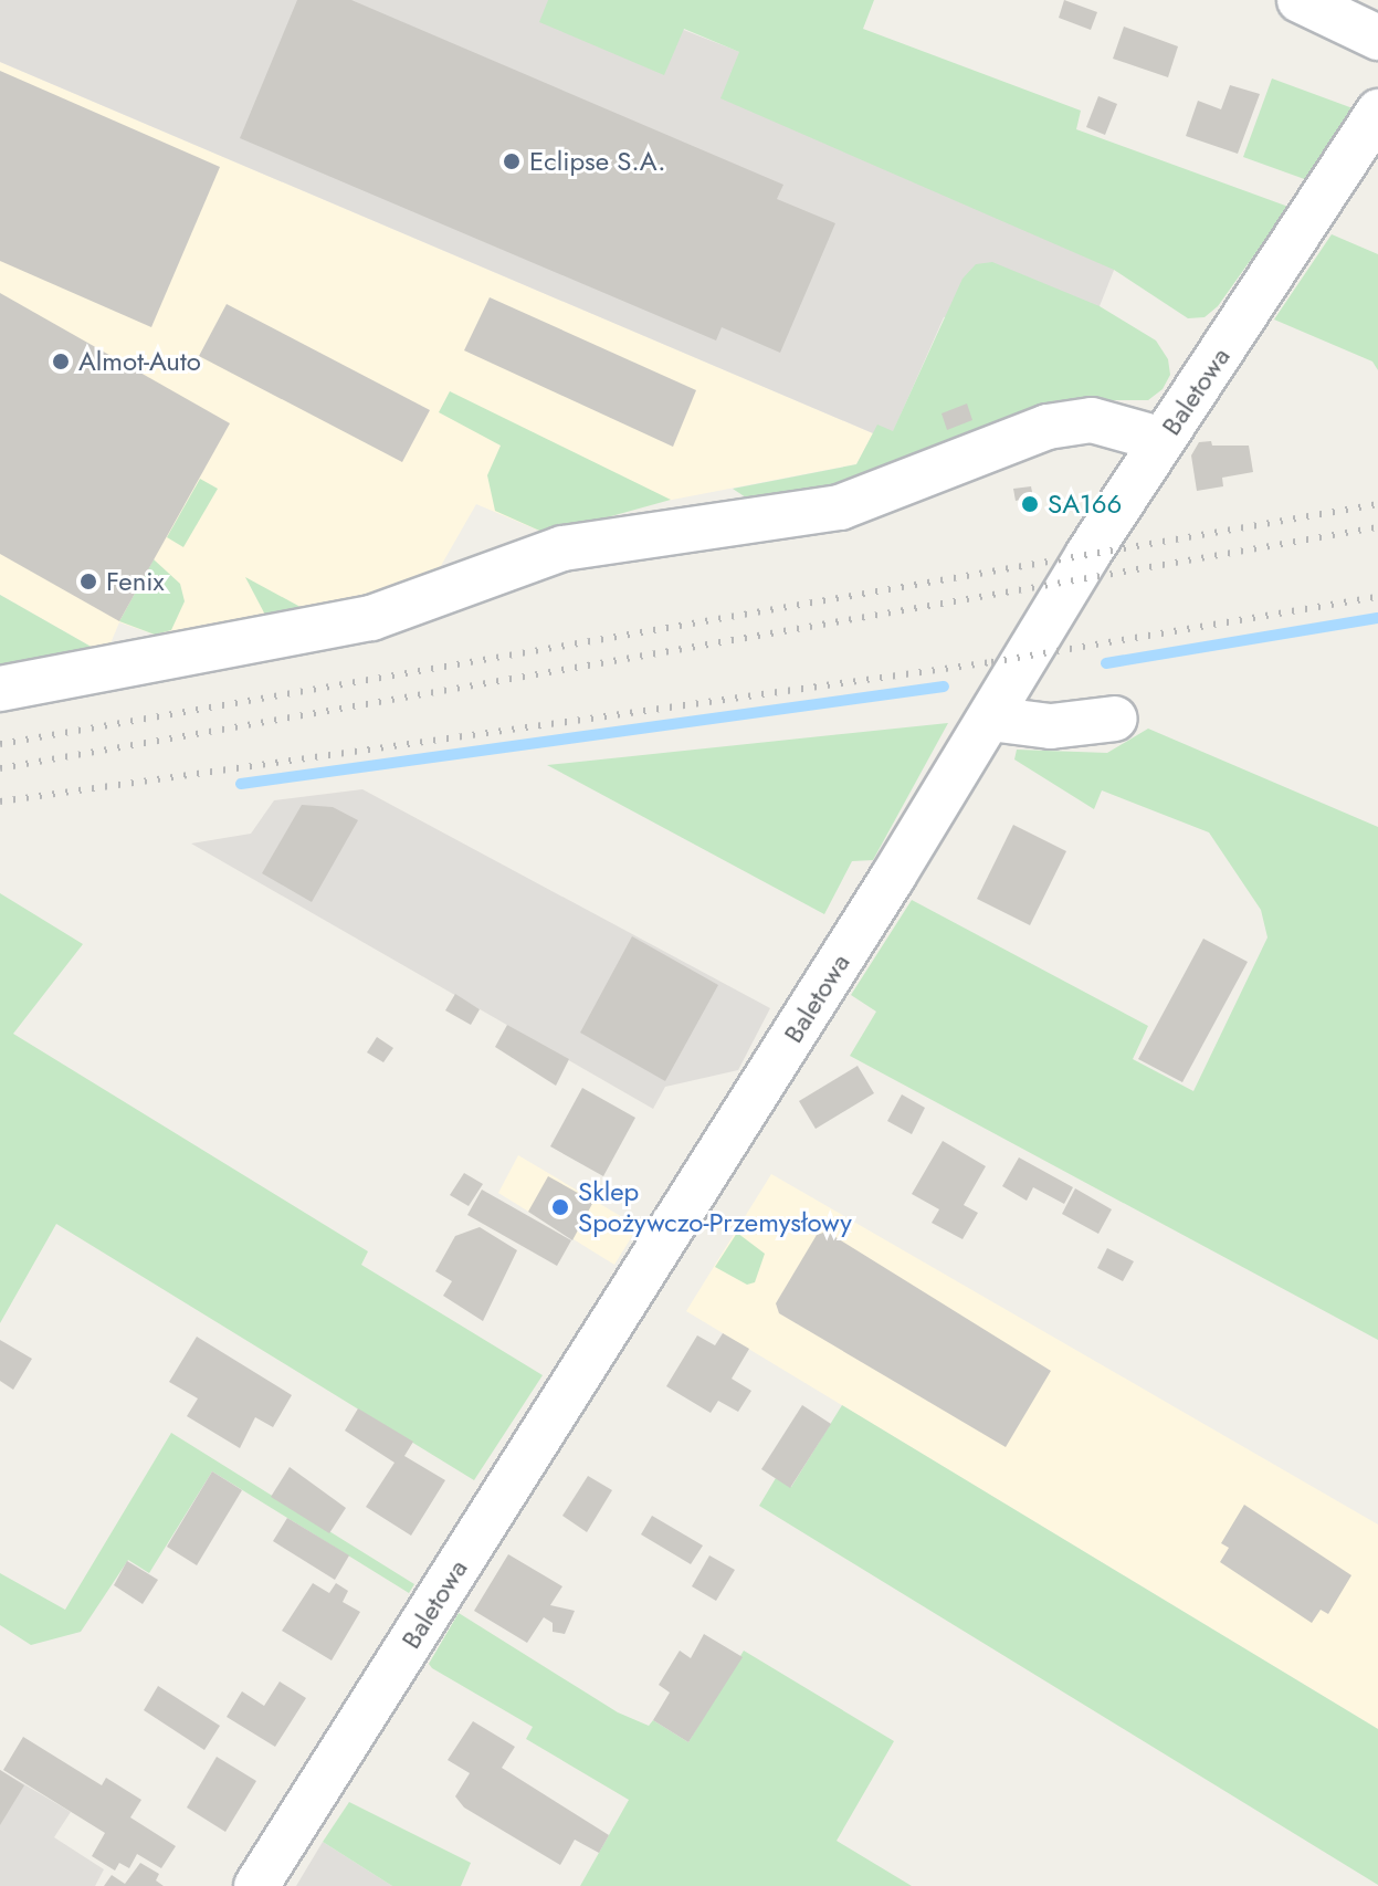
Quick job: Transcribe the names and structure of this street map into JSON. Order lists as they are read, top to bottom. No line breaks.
{"streets":{"street":["Baletowa"]},"places":["Eclipse S.A.","Almot-Auto","SA166","Fenix","Sklep Spożywczo-Przemysłowy"]}
